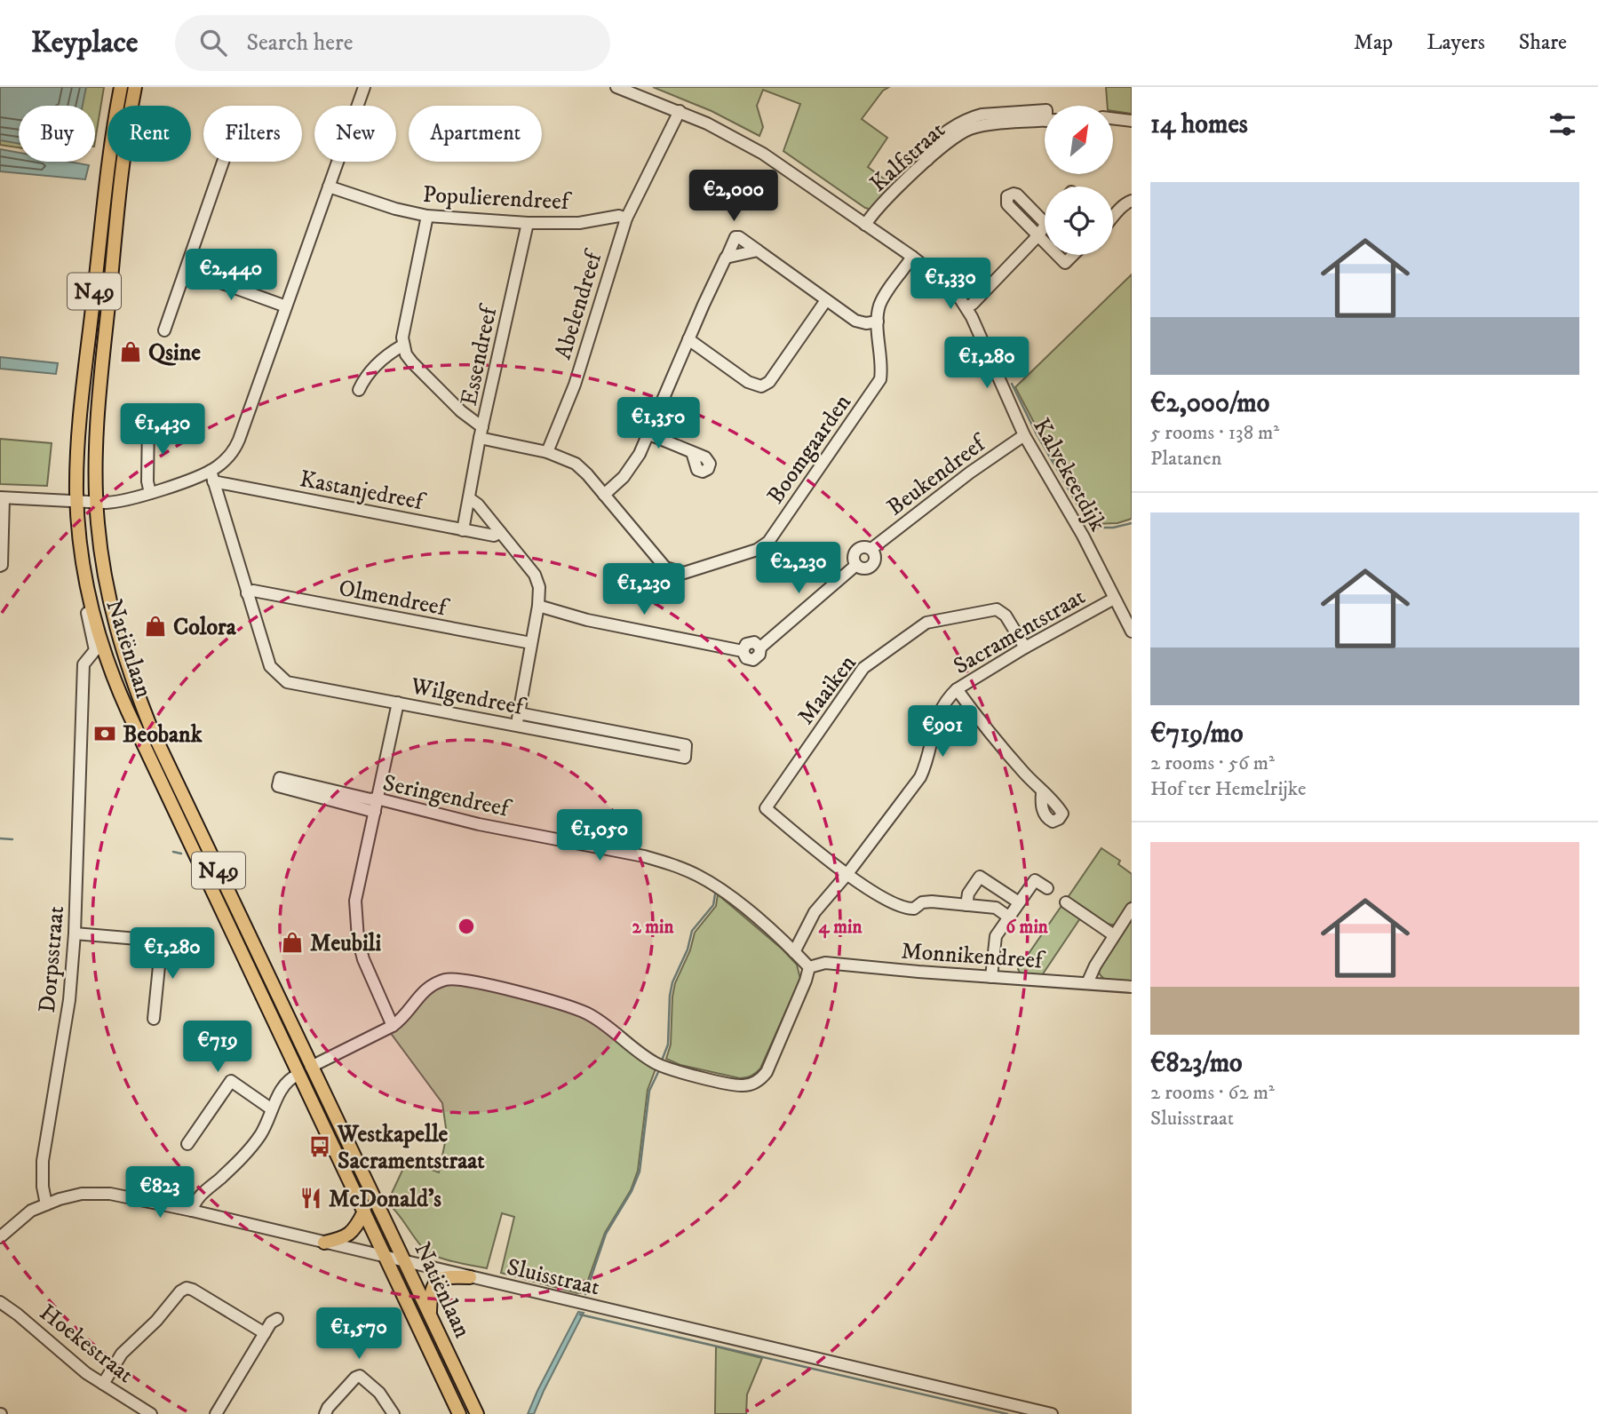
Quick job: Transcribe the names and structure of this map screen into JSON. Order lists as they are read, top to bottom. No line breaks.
{"streets":{"main road":["N49","Natiënlaan"],"street":["Kalfstraat","Populierendreef","Abelendreef","Essendreef","Boomgaarden","Kalvekeetdijk","Beukendreef","Kastanjedreef","Olmendreef","Sacramentstraat","Maaiken","Wilgendreef","Seringendreef","Monnikendreef","Dorpsstraat","Sluisstraat","Hoekestraat"]},"crossings":[["Kalfstraat","Kalvekeetdijk"],["Populierendreef","Abelendreef"],["Populierendreef","Essendreef"],["Abelendreef","Boomgaarden"],["Abelendreef","Kalvekeetdijk"],["Essendreef","Kastanjedreef"],["Boomgaarden","Kalvekeetdijk"],["Kalvekeetdijk","Beukendreef"],["Kalvekeetdijk","Sacramentstraat"],["Kastanjedreef","Wilgendreef"],["Olmendreef","Wilgendreef"],["Sacramentstraat","Maaiken"],["Sacramentstraat","Seringendreef"],["Natiënlaan","Dorpsstraat"],["Natiënlaan","Sluisstraat"],["Seringendreef","Monnikendreef"],["Dorpsstraat","Sluisstraat"]],"places":{"shop":["Qsine","Colora","Meubili"],"bank":["Beobank"],"bus stop":["Westkapelle Sacramentstraat"],"restaurant":["McDonald's"]},"north":"top right","page":{"header":"Keyplace","search":"Search here","nav":["Map","Layers","Share"],"heading":"14 homes","chip":["Buy","Rent","Filters","New","Apartment"],"list":[{"name":"€2,000/mo","note":"5 rooms · 138 m² · Platanen"},{"name":"€719/mo","note":"2 rooms · 56 m² · Hof ter Hemelrijke"},{"name":"€823/mo","note":"2 rooms · 62 m² · Sluisstraat"}],"price":["€2,000","€2,440","€1,330","€1,280","€1,350","€1,430","€2,230","€1,230","€901","€1,050","€1,280","€719","€823","€1,570"]},"rings":["2 min","4 min","6 min"]}
